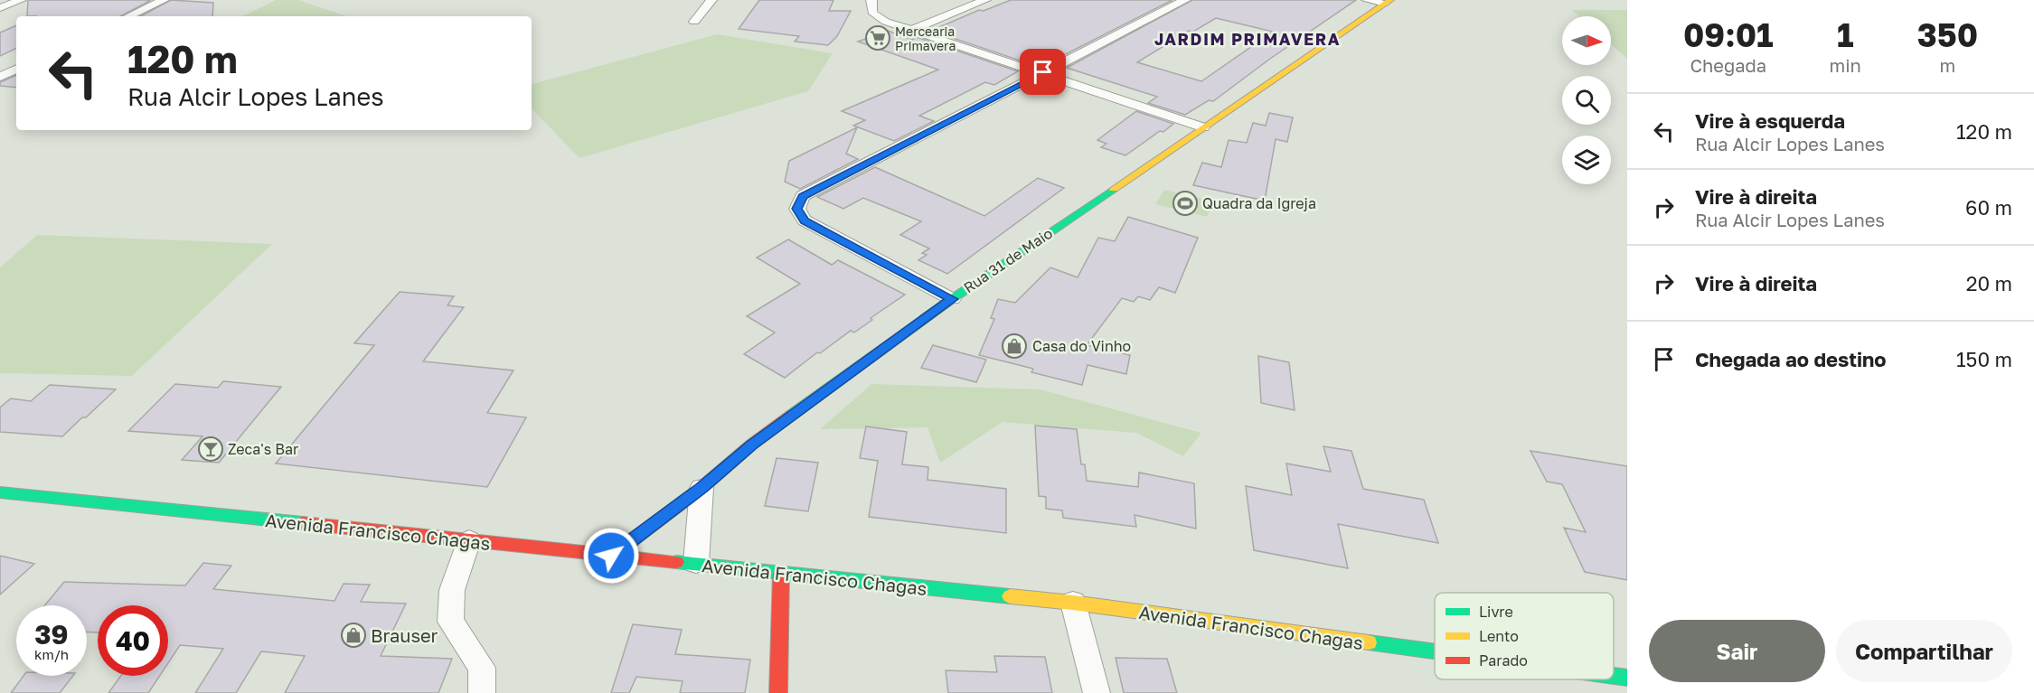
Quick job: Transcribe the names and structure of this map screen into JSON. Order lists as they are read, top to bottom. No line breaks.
{"streets":{"street":["Rua 31 de Maio","Avenida Francisco Chagas"]},"crossings":[["Rua 31 de Maio","Avenida Francisco Chagas"]],"districts":["JARDIM PRIMAVERA"],"places":{"supermarket":["Mercearia Primavera"],"sports":["Quadra da Igreja"],"shop":["Casa do Vinho","Brauser"],"bar":["Zeca's Bar"]},"legend":["Livre","Lento","Parado"],"north":"right","page":{"eta":["09:01","Chegada","1","min","350","m"],"turn":["120 m","Rua Alcir Lopes Lanes"],"list":[{"name":"Vire à esquerda","note":"Rua Alcir Lopes Lanes","value":"120 m"},{"name":"Vire à direita","note":"Rua Alcir Lopes Lanes","value":"60 m"},{"name":"Vire à direita","value":"20 m"},{"name":"Chegada ao destino","value":"150 m"}],"speed":"39 km/h","limit":"40","buttons":["Sair","Compartilhar"]}}
